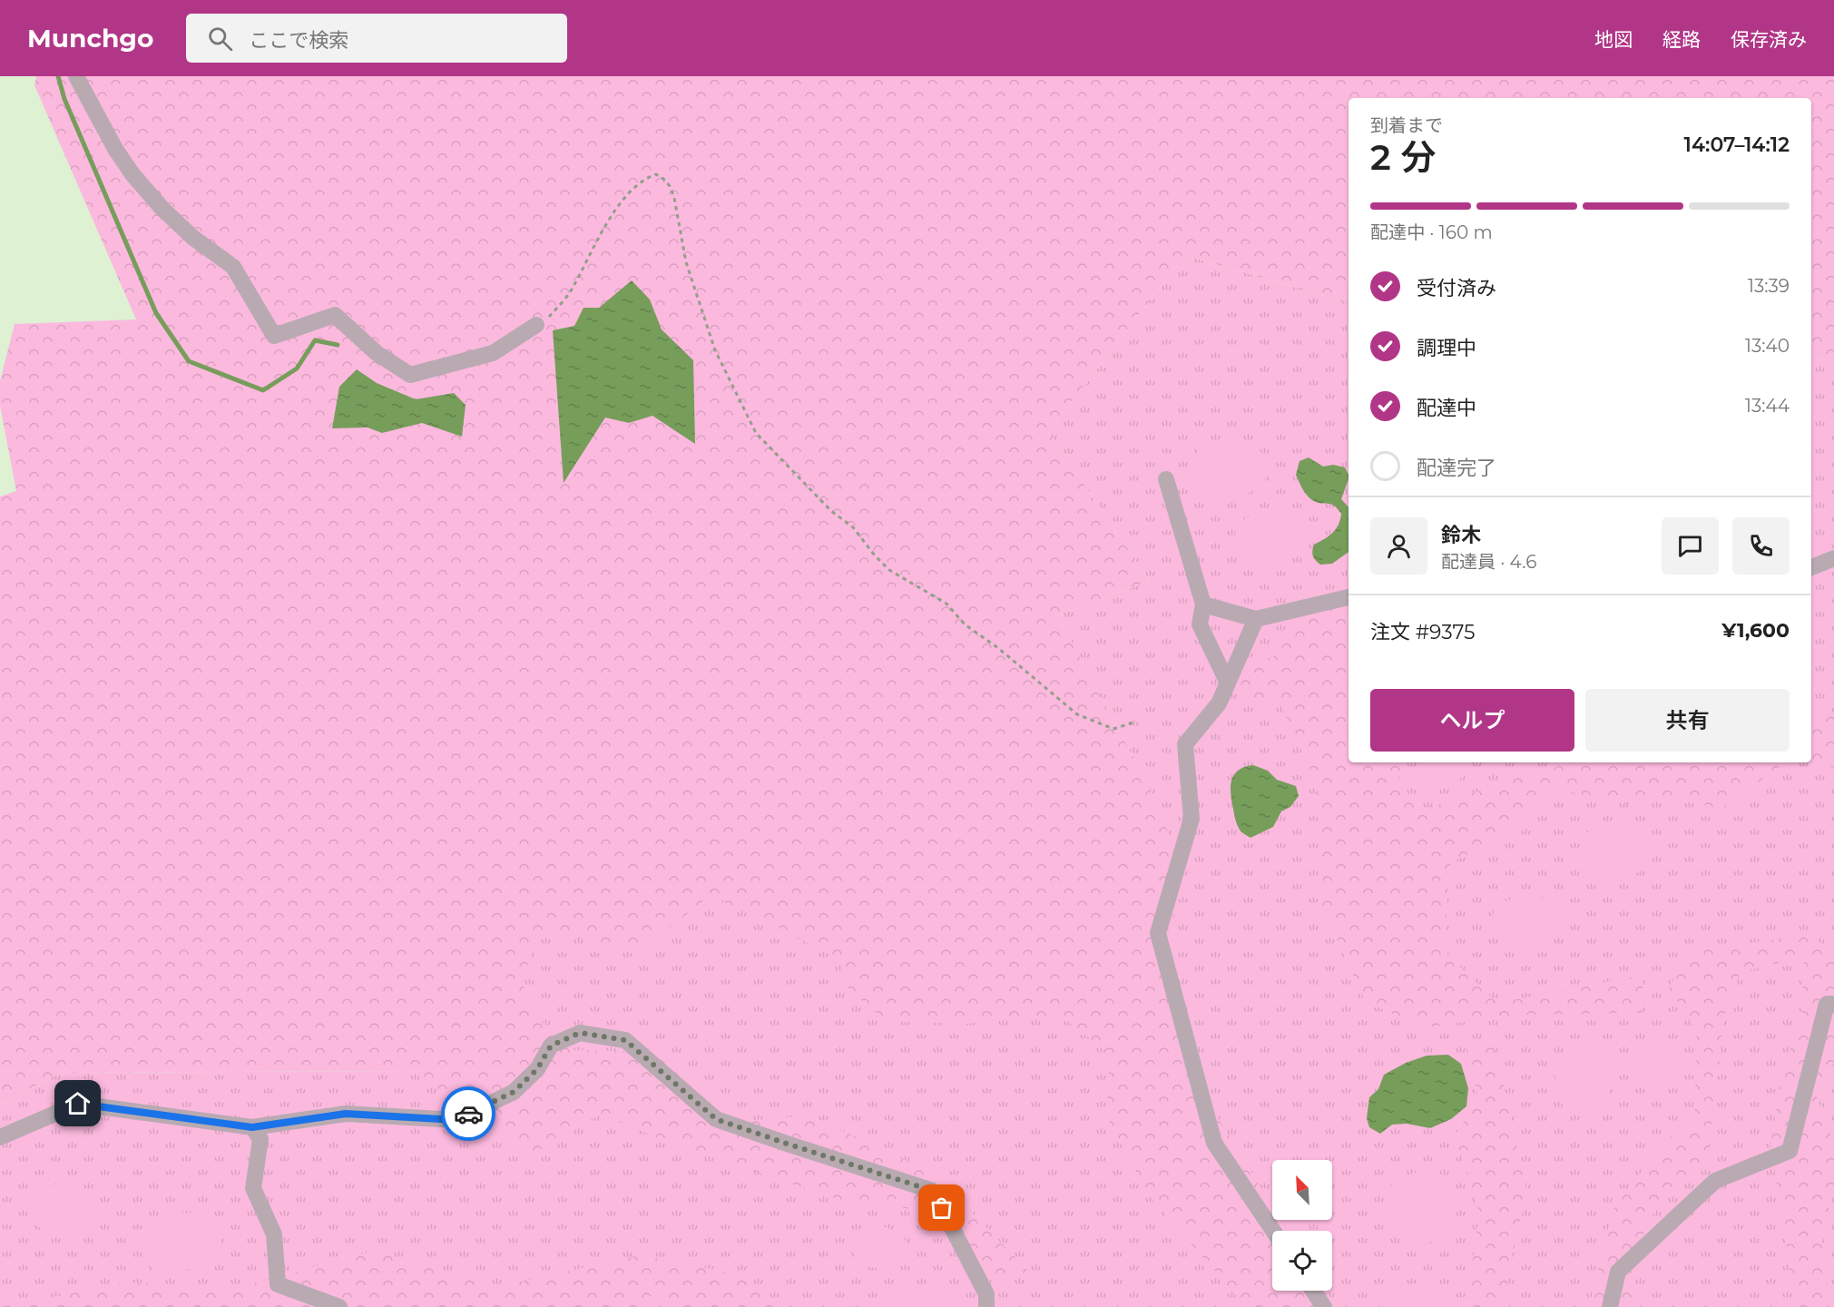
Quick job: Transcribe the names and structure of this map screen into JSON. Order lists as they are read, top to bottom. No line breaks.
{"north":"top left","page":{"header":"Munchgo","search":"ここで検索","nav":["地図","経路","保存済み"],"heading":["2 分","到着まで","14:07–14:12"],"panel":["鈴木","配達員 · 4.6","注文 #9375","¥1,600"],"bar":"配達中 · 160 m","list":[["受付済み","13:39"],["調理中","13:40"],["配達中","13:44"],"配達完了"],"buttons":["ヘルプ","共有"]}}
